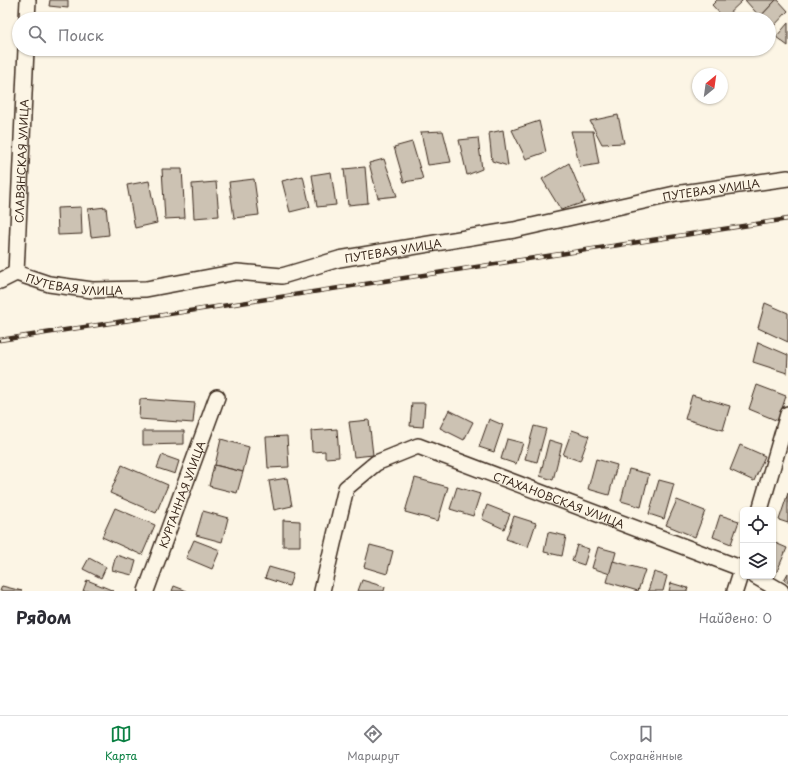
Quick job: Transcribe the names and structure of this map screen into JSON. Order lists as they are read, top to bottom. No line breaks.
{"streets":{"street":["СЛАВЯНСКАЯ УЛИЦА","ПУТЕВАЯ УЛИЦА","КУРГАННАЯ УЛИЦА","СТАХАНОВСКАЯ УЛИЦА"]},"crossings":[["СЛАВЯНСКАЯ УЛИЦА","ПУТЕВАЯ УЛИЦА"]],"north":"top right","page":{"search":"Поиск","heading":["Рядом","Найдено: 0"],"nav":["Карта","Маршрут","Сохранённые"]}}
